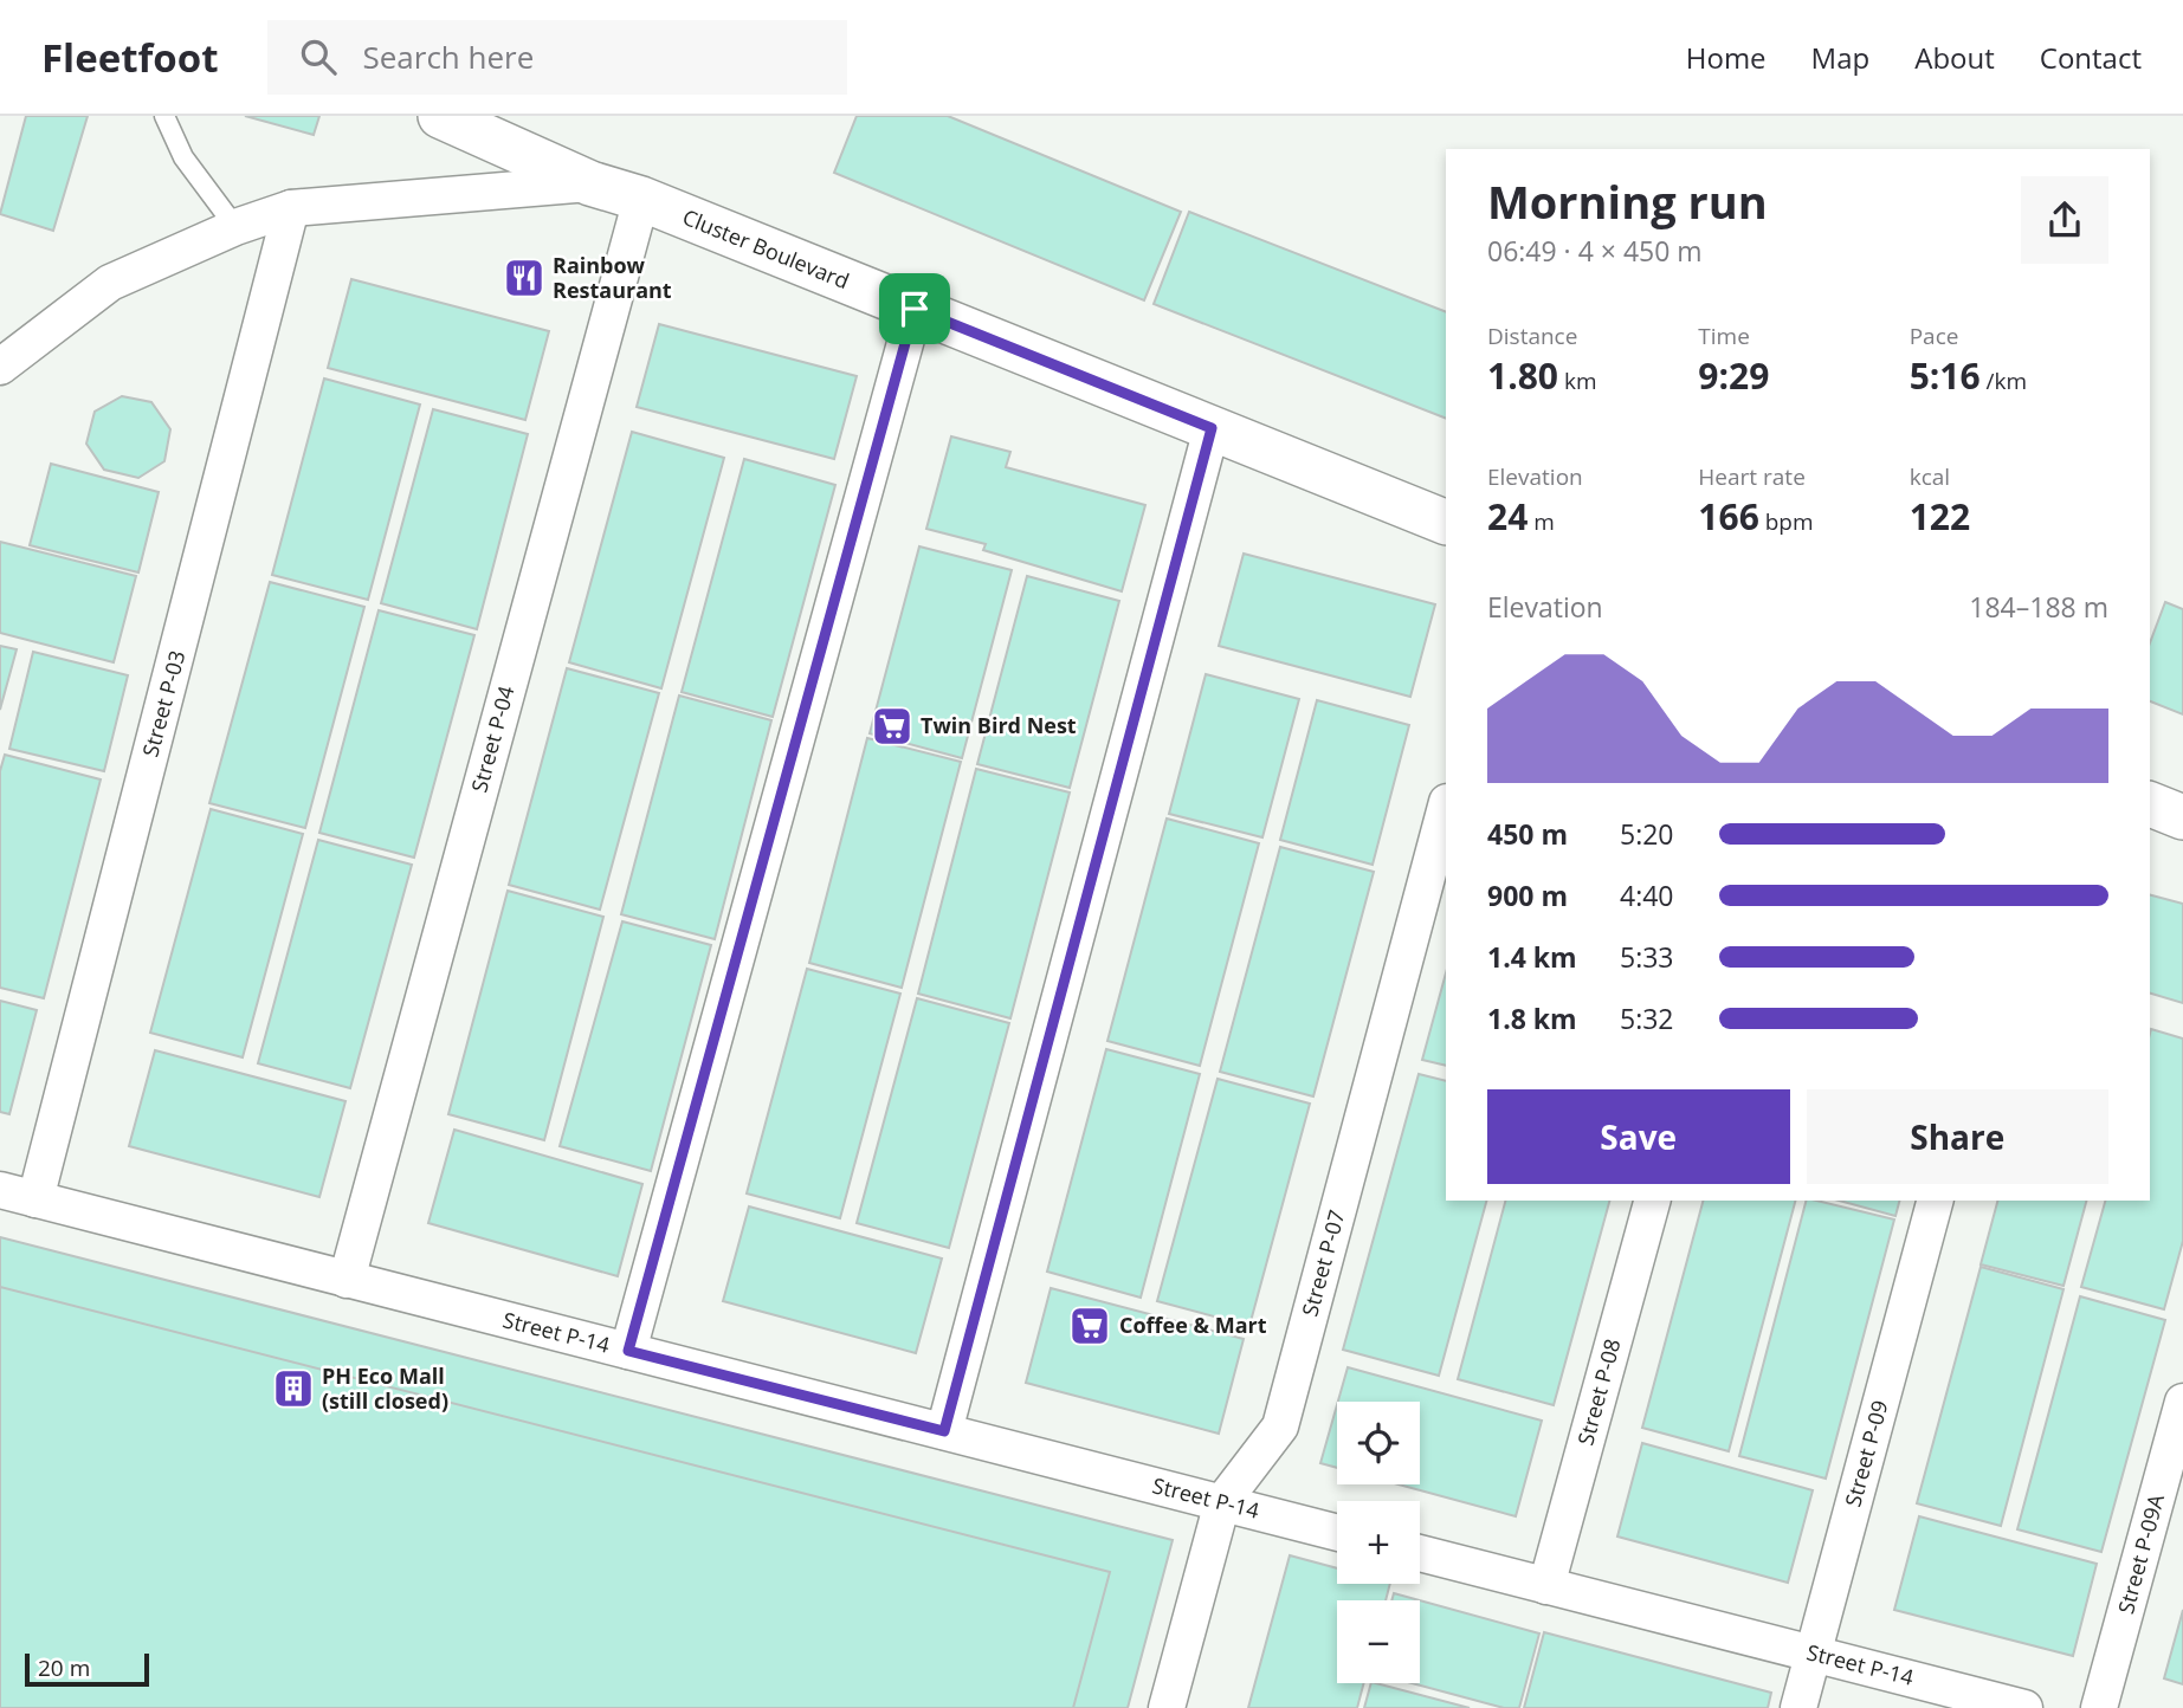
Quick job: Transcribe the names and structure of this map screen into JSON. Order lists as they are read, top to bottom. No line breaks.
{"streets":{"street":["Cluster Boulevard","Street P-03","Street P-04","Street P-07","Street P-14","Street P-08","Street P-09","Street P-09A"]},"crossings":[["Cluster Boulevard","Street P-03"],["Cluster Boulevard","Street P-04"],["Street P-03","Street P-14"],["Street P-04","Street P-14"],["Street P-07","Street P-14"],["Street P-14","Street P-08"],["Street P-14","Street P-09"]],"places":{"restaurant":["Rainbow Restaurant"],"supermarket":["Twin Bird Nest","Coffee & Mart"],"building":["PH Eco Mall (still closed)"]},"scale_bar":"20 m","page":{"header":"Fleetfoot","search":"Search here","nav":["Home","Map","About","Contact"],"heading":["Morning run","06:49 · 4 × 450 m"],"stats":[["Distance","1.80 km"],["Time","9:29"],["Pace","5:16 /km"],["Elevation","24 m"],["Heart rate","166 bpm"],["kcal","122"]],"chart":["Elevation","184–188 m"],"list":[{"name":"450 m","note":"5:20"},{"name":"900 m","note":"4:40"},{"name":"1.4 km","note":"5:33"},{"name":"1.8 km","note":"5:32"}],"buttons":["Save","Share"],"map_buttons":["+","−"],"scale":"20 m"}}
